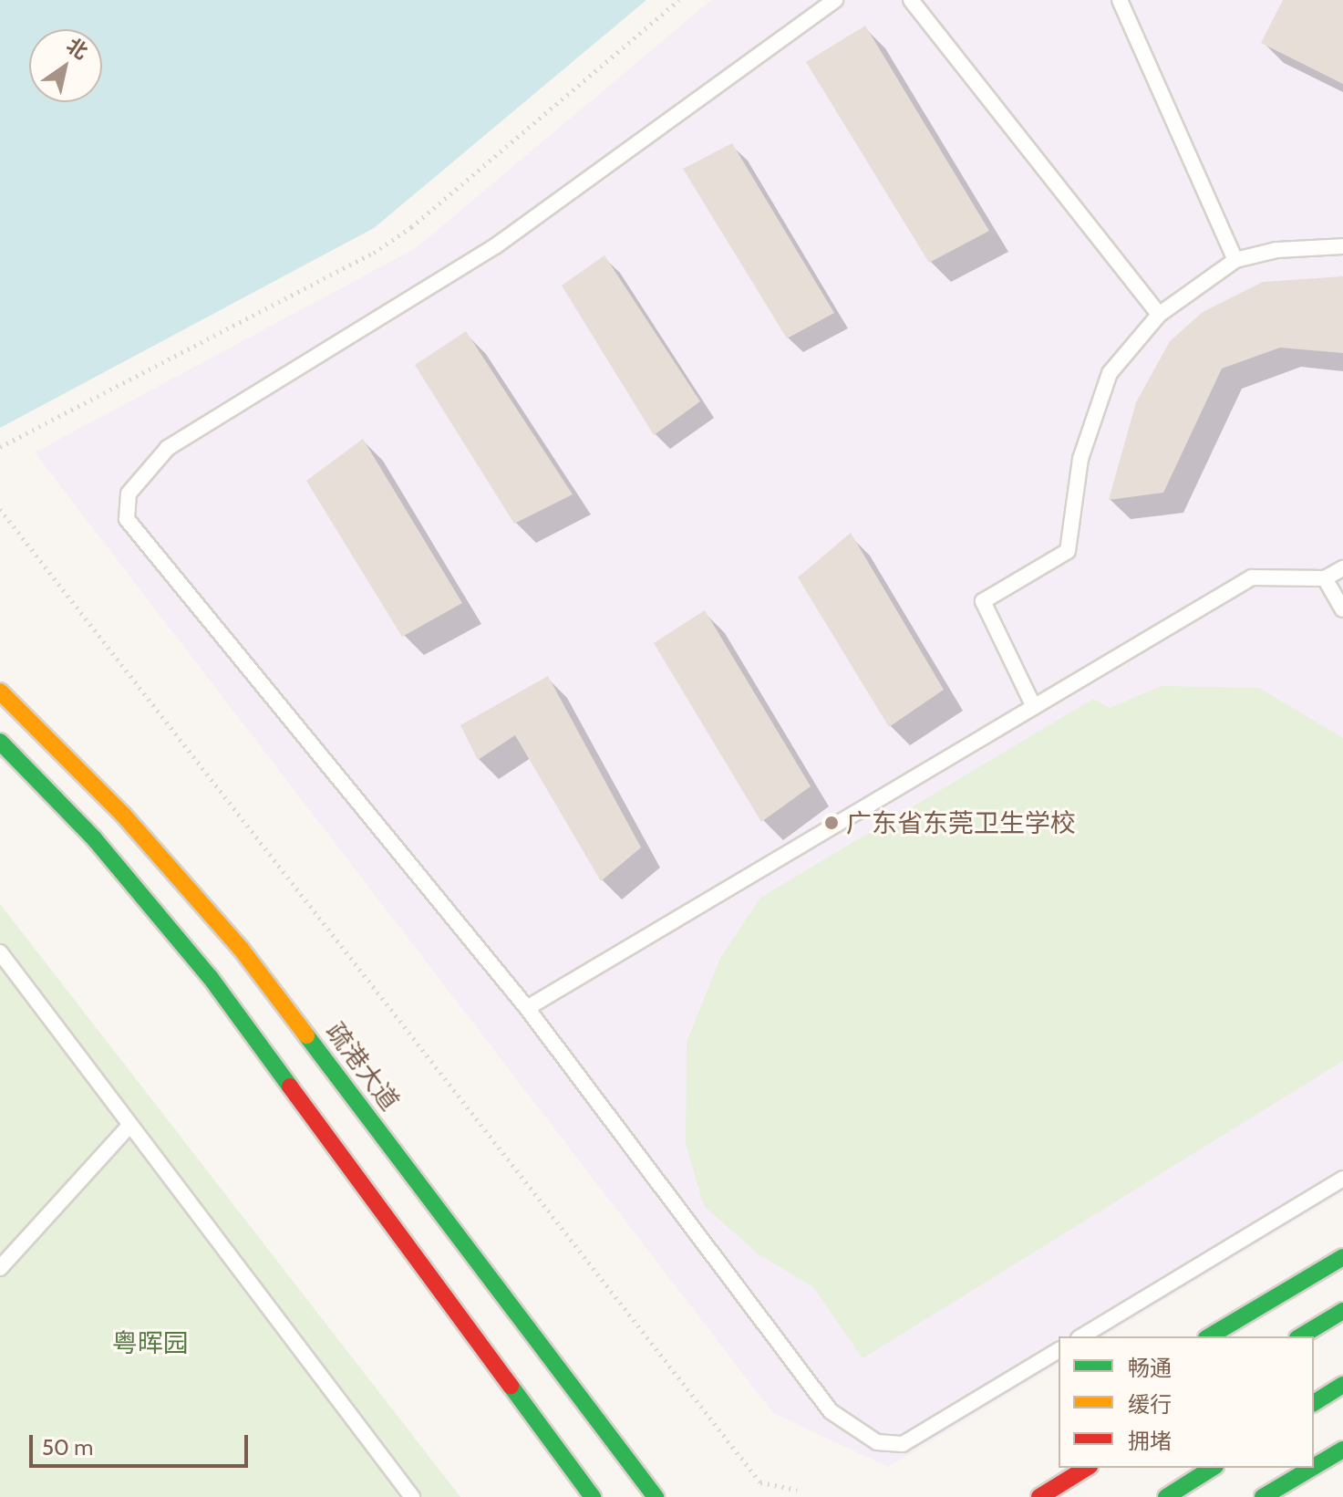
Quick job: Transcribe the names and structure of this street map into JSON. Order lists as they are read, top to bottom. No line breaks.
{"streets":{"main road":["疏港大道"]},"parks":["粤晖园"],"places":["广东省东莞卫生学校"],"legend":["畅通","缓行","拥堵"],"scale_bar":"50 m","north":"top right"}
